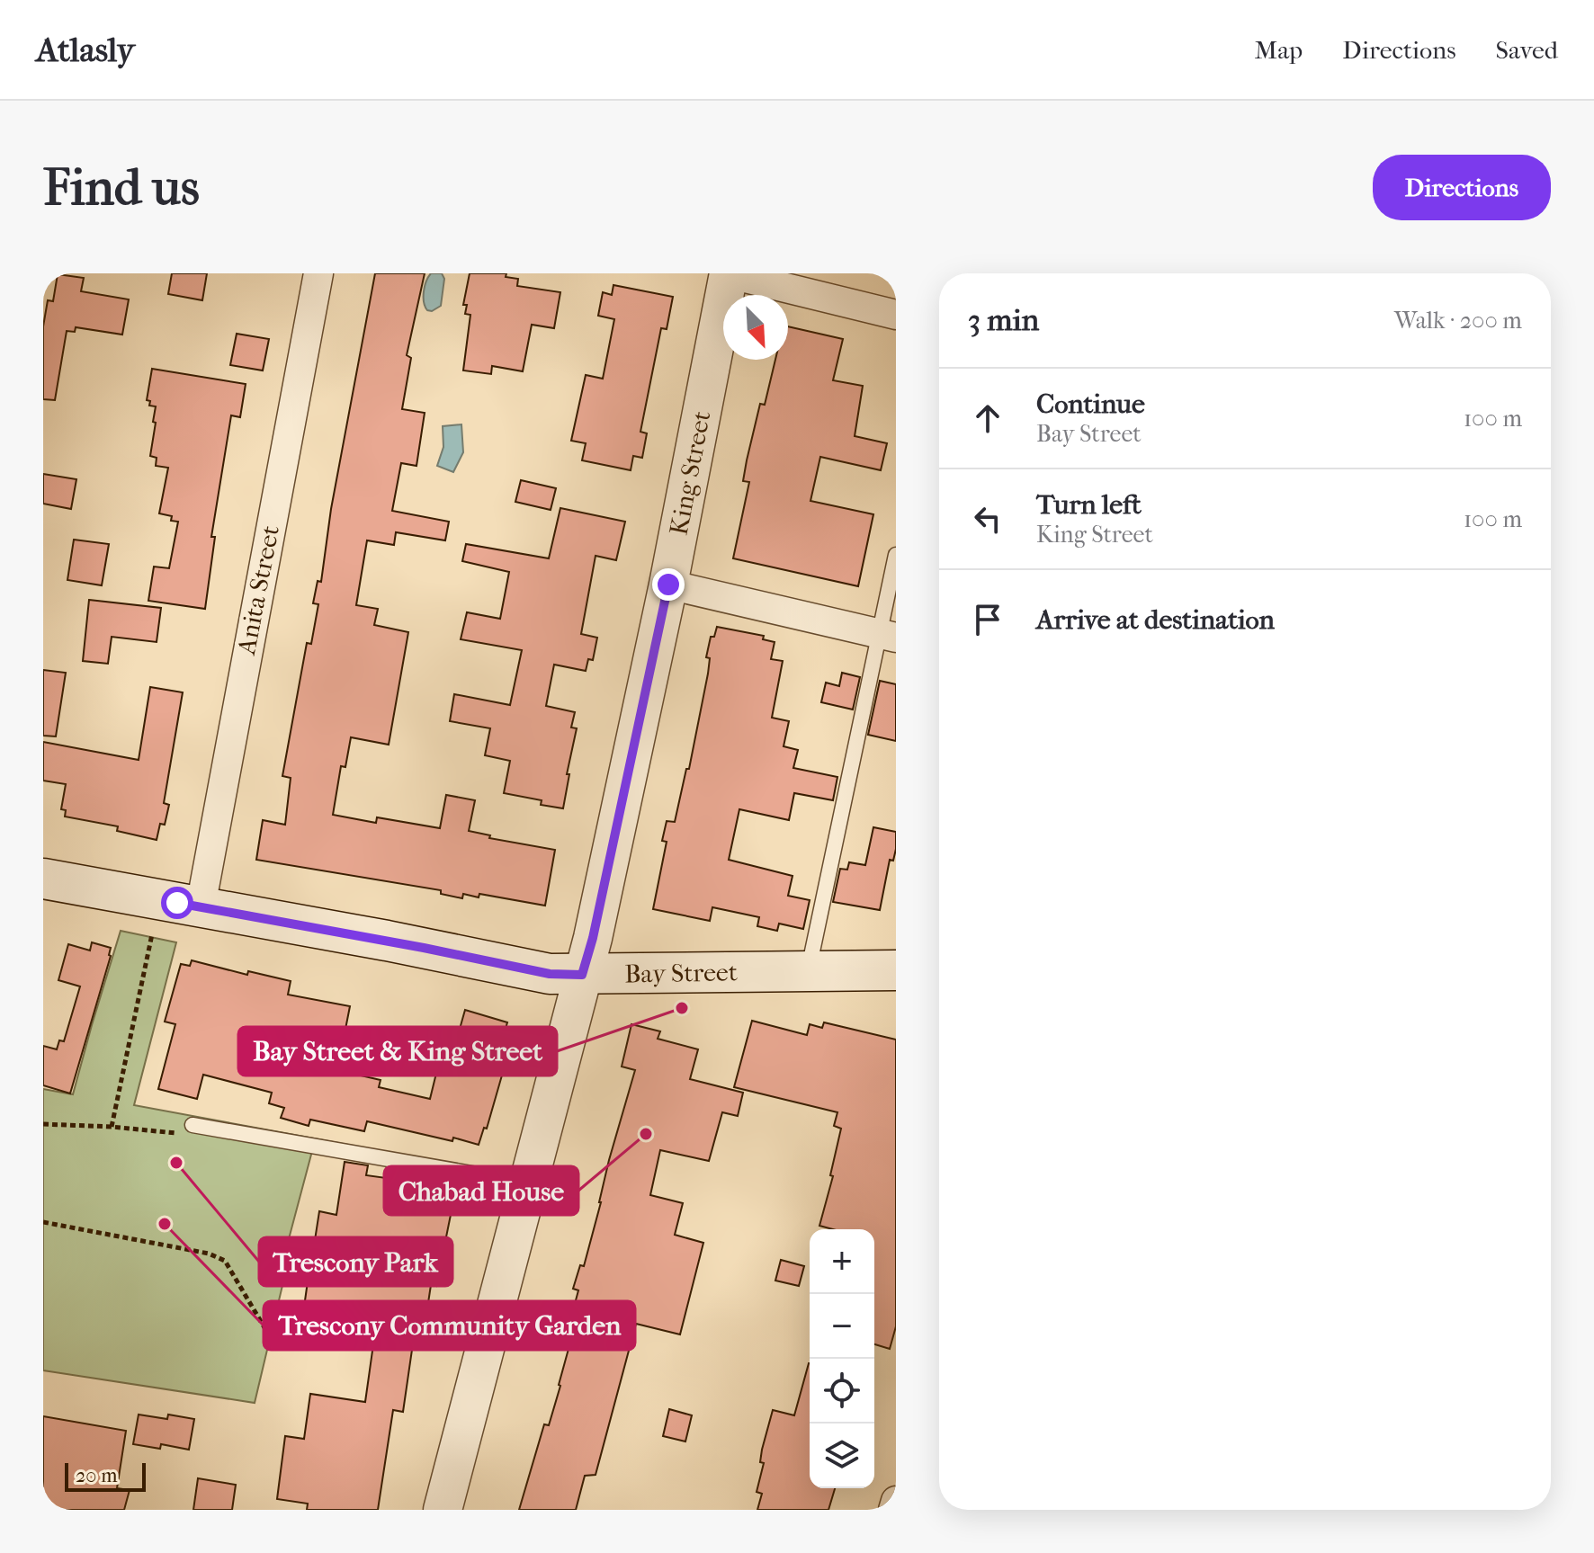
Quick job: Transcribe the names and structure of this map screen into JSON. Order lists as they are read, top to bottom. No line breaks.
{"streets":{"main road":["Bay Street"],"street":["King Street","Anita Street"]},"crossings":[["King Street","Bay Street"],["Anita Street","Bay Street"]],"places":["Bay Street & King Street","Chabad House","Trescony Park","Trescony Community Garden"],"scale_bar":"20 m","north":"bottom right","page":{"header":"Atlasly","nav":["Map","Directions","Saved"],"buttons":"Directions","title":"Find us","heading":["3 min","Walk · 200 m"],"list":[["Continue","Bay Street","100 m"],["Turn left","King Street","100 m"],"Arrive at destination"],"map_buttons":["+","−"],"scale":"20 m"}}
